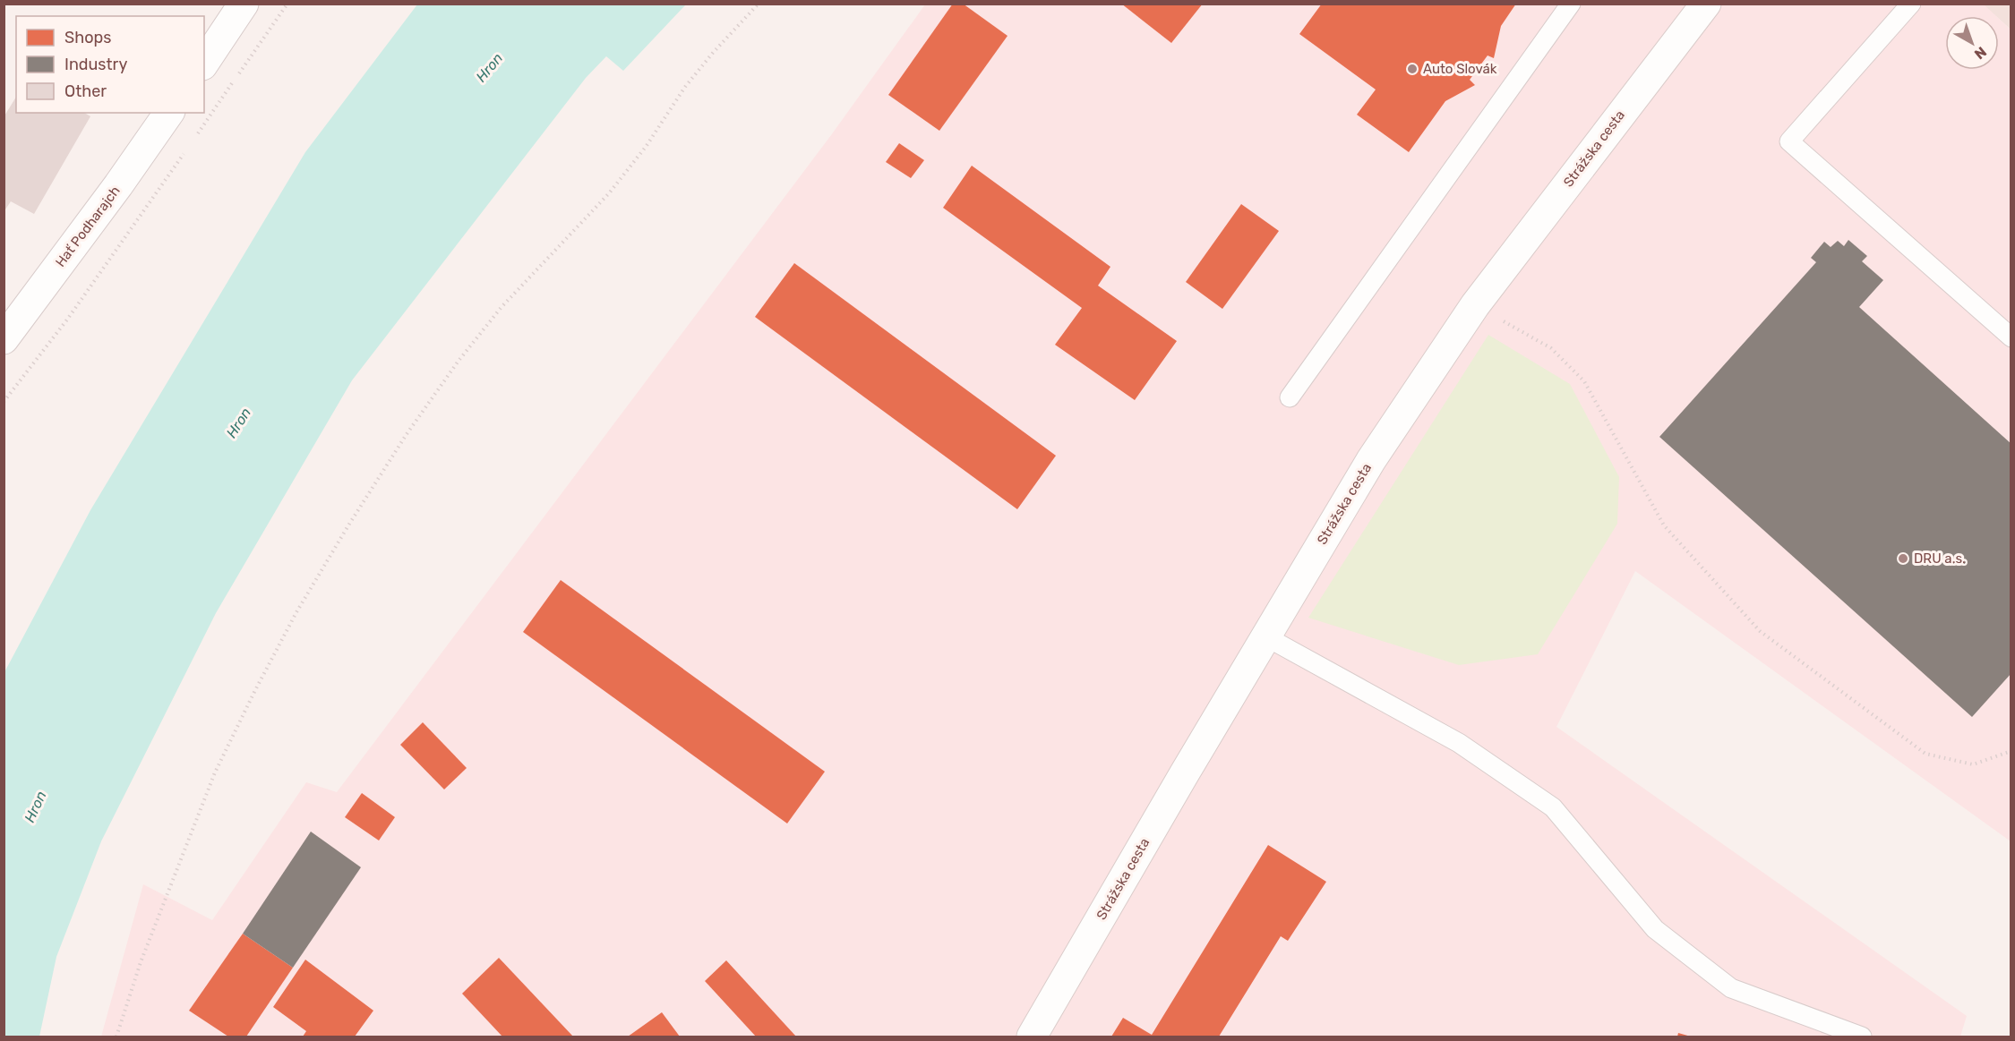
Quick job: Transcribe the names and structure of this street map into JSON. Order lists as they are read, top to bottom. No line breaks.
{"streets":{"street":["Strážska cesta","Hať Podharajch"]},"water":["Hron"],"places":["Auto Slovák","DRU a.s."],"legend":["Shops","Industry","Other"],"north":"bottom right"}
